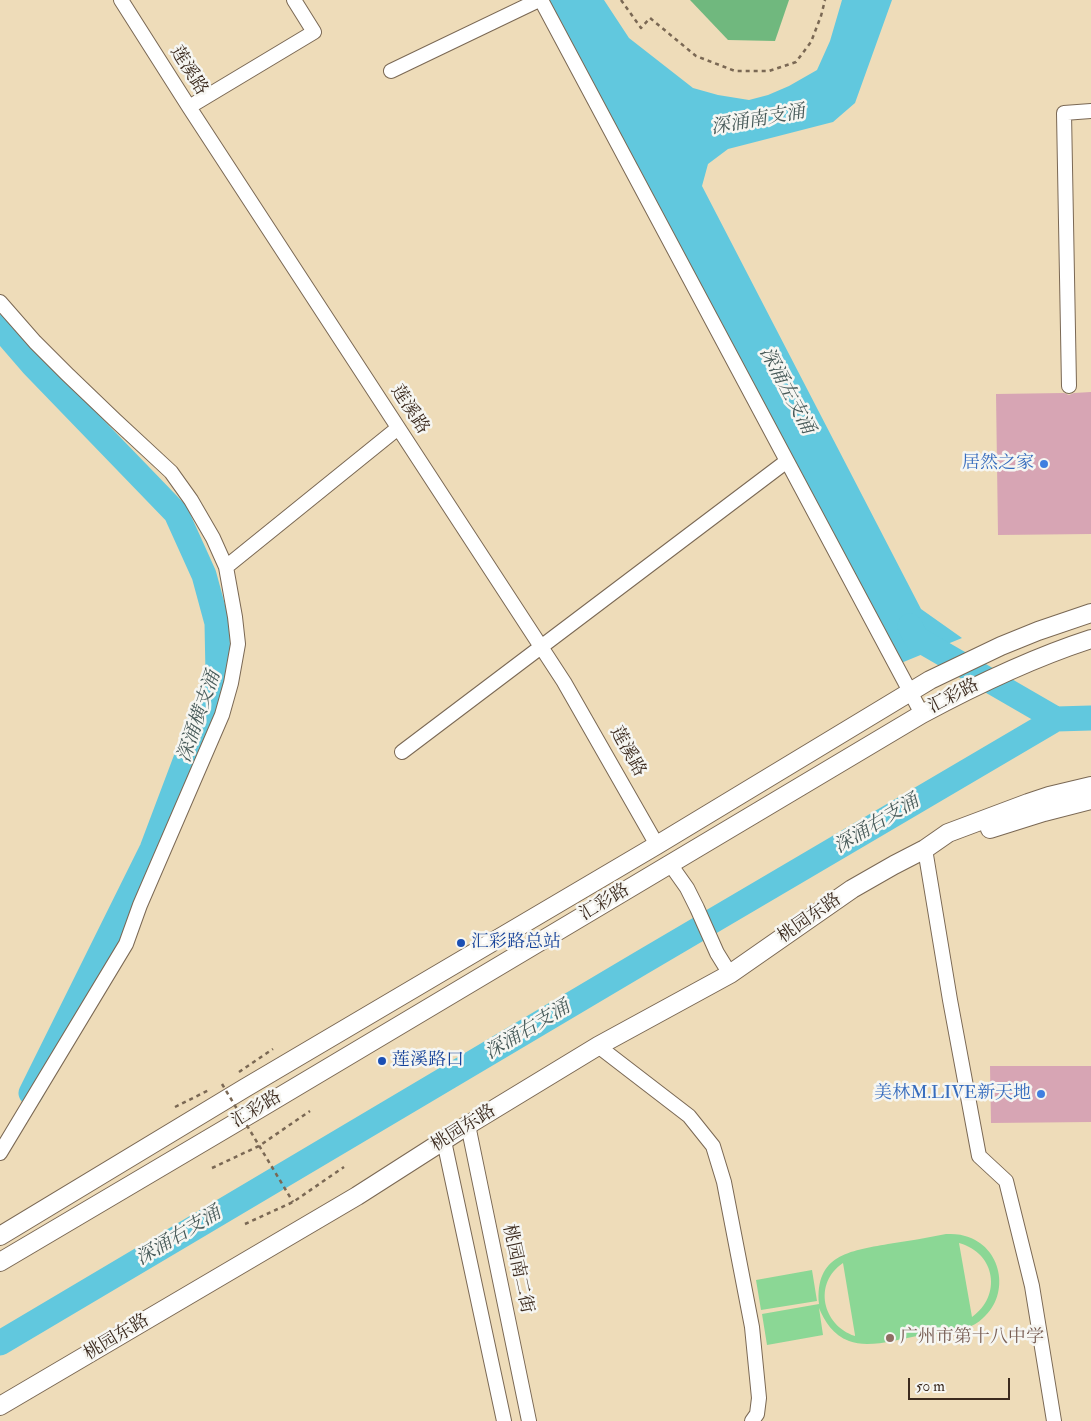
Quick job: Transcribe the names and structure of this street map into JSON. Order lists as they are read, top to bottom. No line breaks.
{"streets":{"street":["莲溪路","汇彩路","桃园东路","桃园南二街"]},"crossings":[["莲溪路","汇彩路"],["桃园东路","桃园南二街"]],"water":["深涌南支涌","深涌左支涌","深涌横支涌","深涌右支涌"],"places":["居然之家","汇彩路总站","莲溪路口","美林M.LIVE新天地","广州市第十八中学"],"scale_bar":"50 m"}
